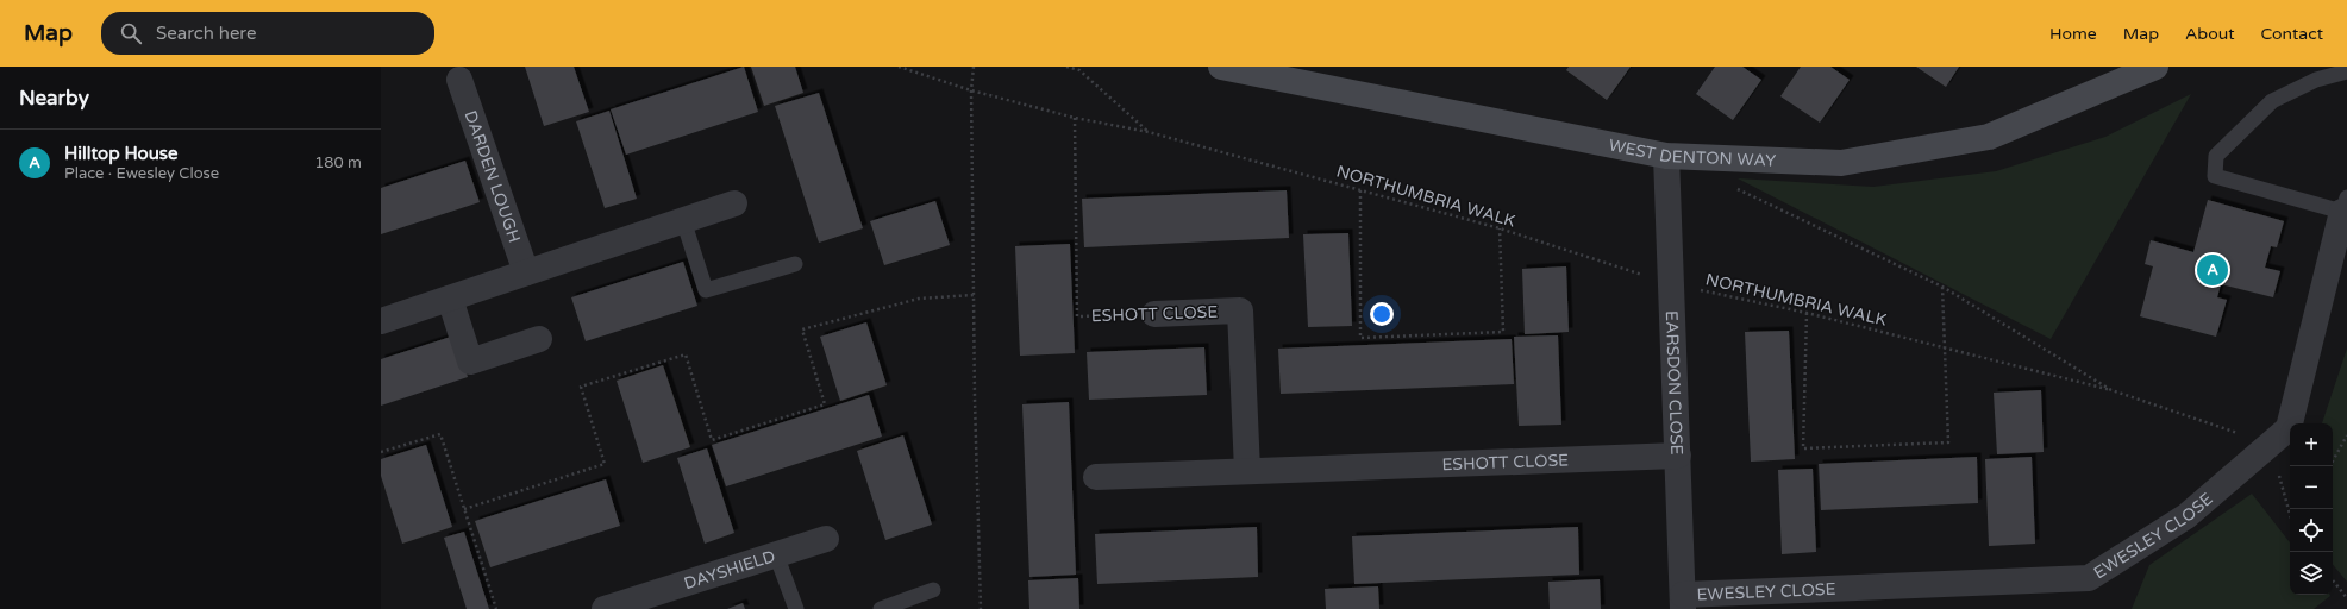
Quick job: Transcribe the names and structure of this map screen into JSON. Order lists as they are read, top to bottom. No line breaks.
{"streets":{"street":["WEST DENTON WAY","DARDEN LOUGH","ESHOTT CLOSE","EARSDON CLOSE","EWESLEY CLOSE","DAYSHIELD"],"path":["NORTHUMBRIA WALK"]},"crossings":[["WEST DENTON WAY","EARSDON CLOSE"],["NORTHUMBRIA WALK","ESHOTT CLOSE"],["NORTHUMBRIA WALK","EARSDON CLOSE"],["ESHOTT CLOSE","EARSDON CLOSE"],["EARSDON CLOSE","EWESLEY CLOSE"]],"page":{"header":"Map","search":"Search here","nav":["Home","Map","About","Contact"],"heading":"Nearby","list":[{"mark":"A","name":"Hilltop House","note":"Place · Ewesley Close","value":"180 m"}],"pins":"A","map_buttons":["+","−"]}}
